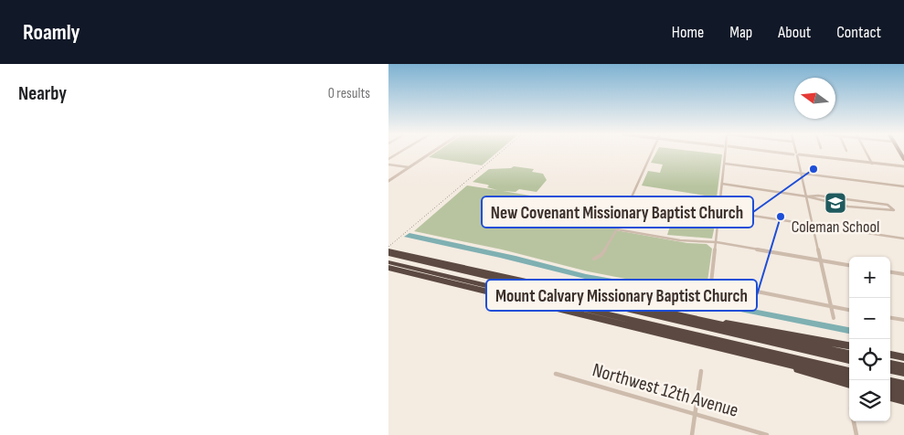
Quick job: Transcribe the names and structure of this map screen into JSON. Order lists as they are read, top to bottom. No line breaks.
{"streets":{"street":["Northwest 12th Avenue"]},"places":{"other":["New Covenant Missionary Baptist Church","Mount Calvary Missionary Baptist Church"],"school or university":["Coleman School"]},"north":"left","page":{"header":"Roamly","nav":["Home","Map","About","Contact"],"heading":["Nearby","0 results"],"map_buttons":["+","−"]}}
